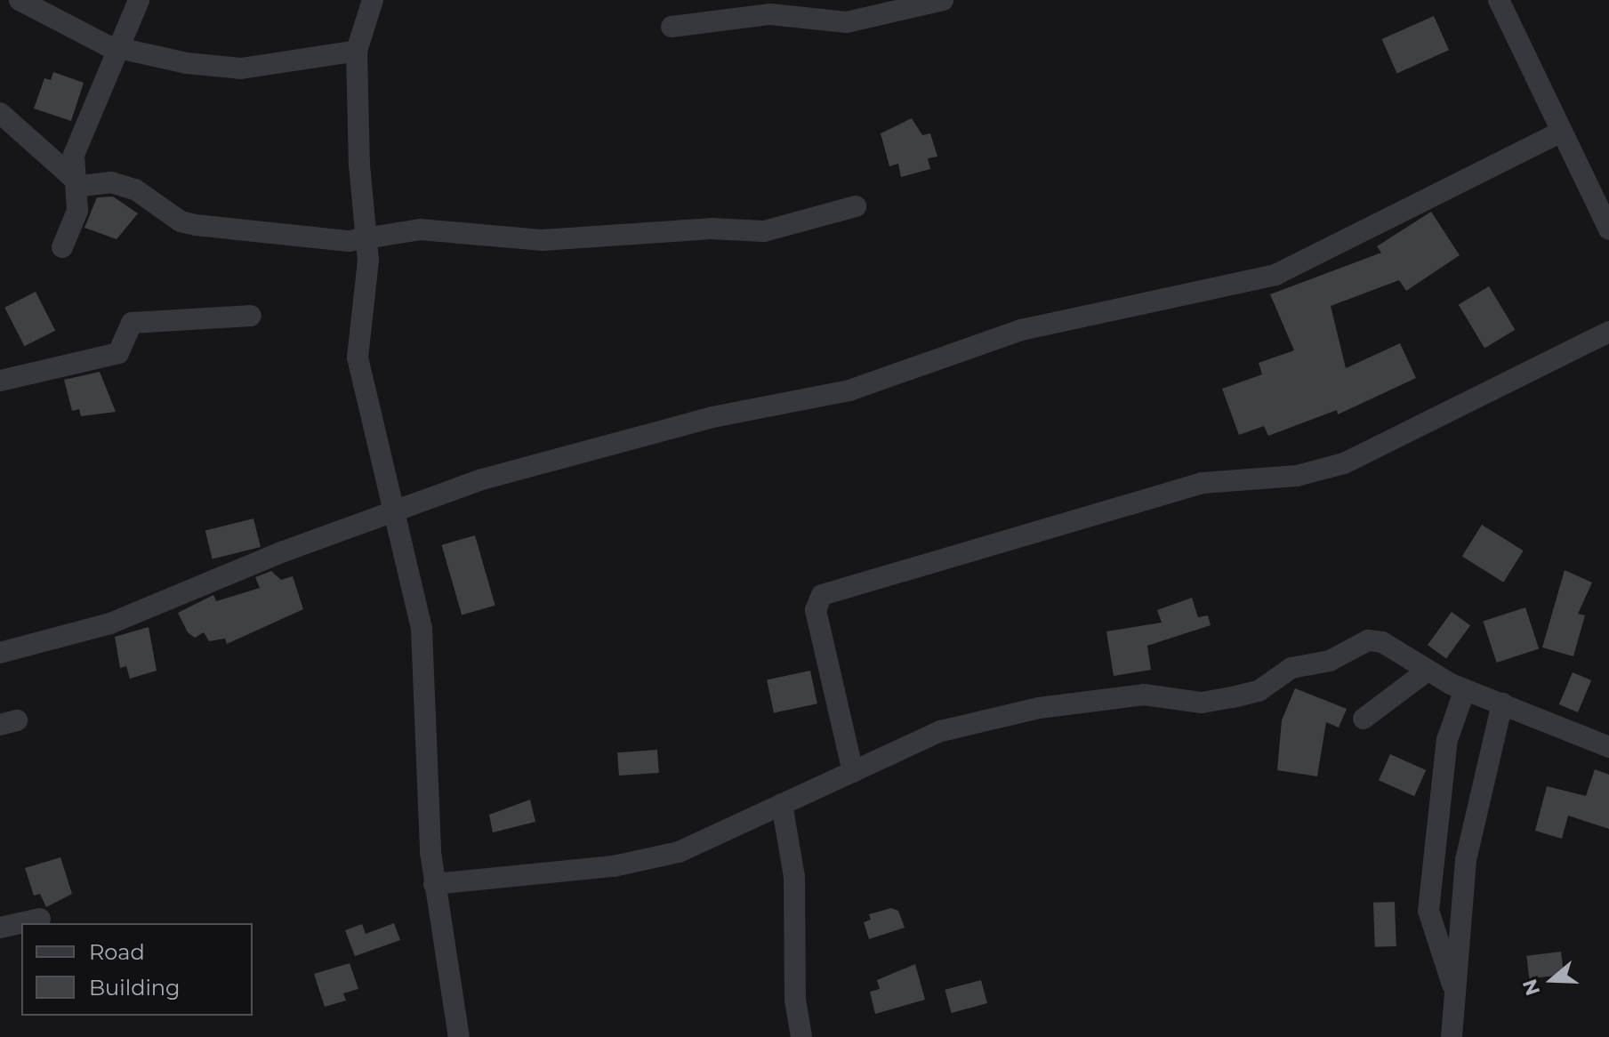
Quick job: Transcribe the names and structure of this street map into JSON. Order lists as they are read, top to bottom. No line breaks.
{"legend":["Road","Building"],"north":"left"}
